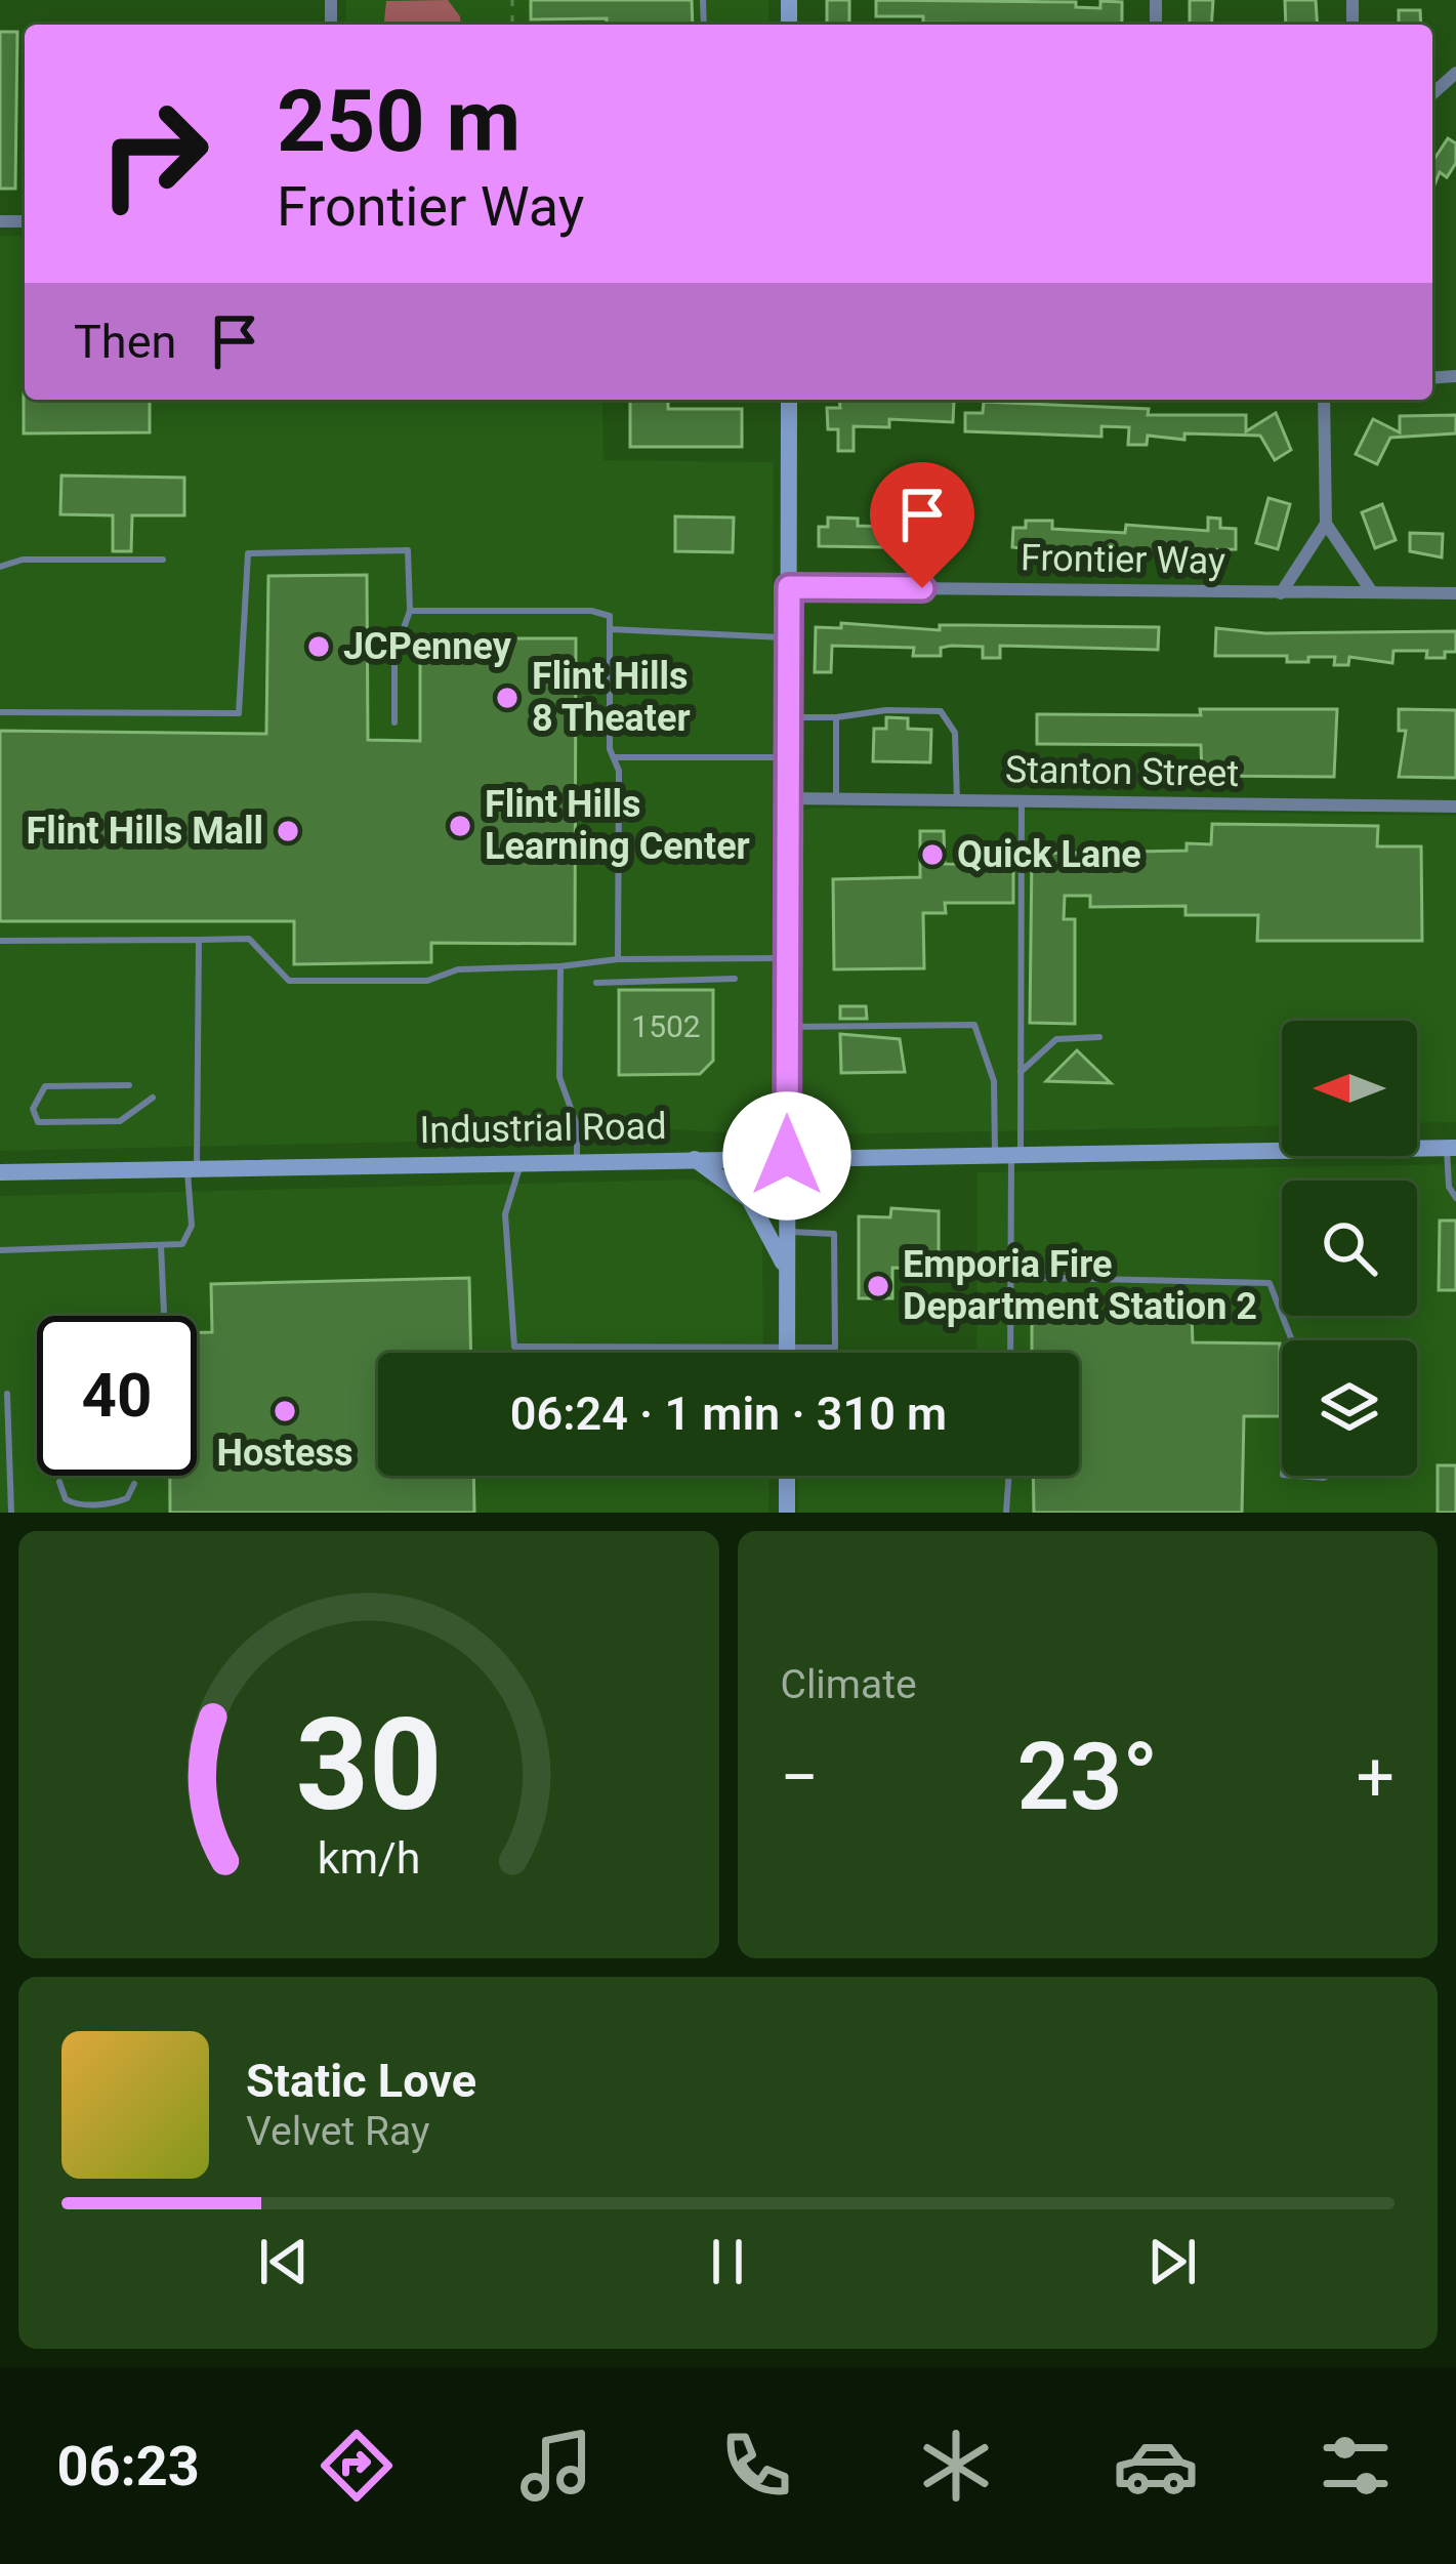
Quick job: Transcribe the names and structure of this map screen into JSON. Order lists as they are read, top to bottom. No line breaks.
{"streets":{"main road":["Industrial Road"],"street":["Frontier Way","Stanton Street"]},"places":["JCPenney","Flint Hills 8 Theater","Flint Hills Learning Center","Flint Hills Mall","Quick Lane","Emporia Fire Department Station 2","Hostess"],"house_numbers":["1502"],"north":"left","page":{"turn":["250 m","Frontier Way"],"then":"Then","limit":"40","trip":"06:24 · 1 min · 310 m","tile":"Climate","heat":["−","23°","+"],"song":["Static Love","Velvet Ray"],"tabs":"06:23","gauge":["30","km/h"]}}
